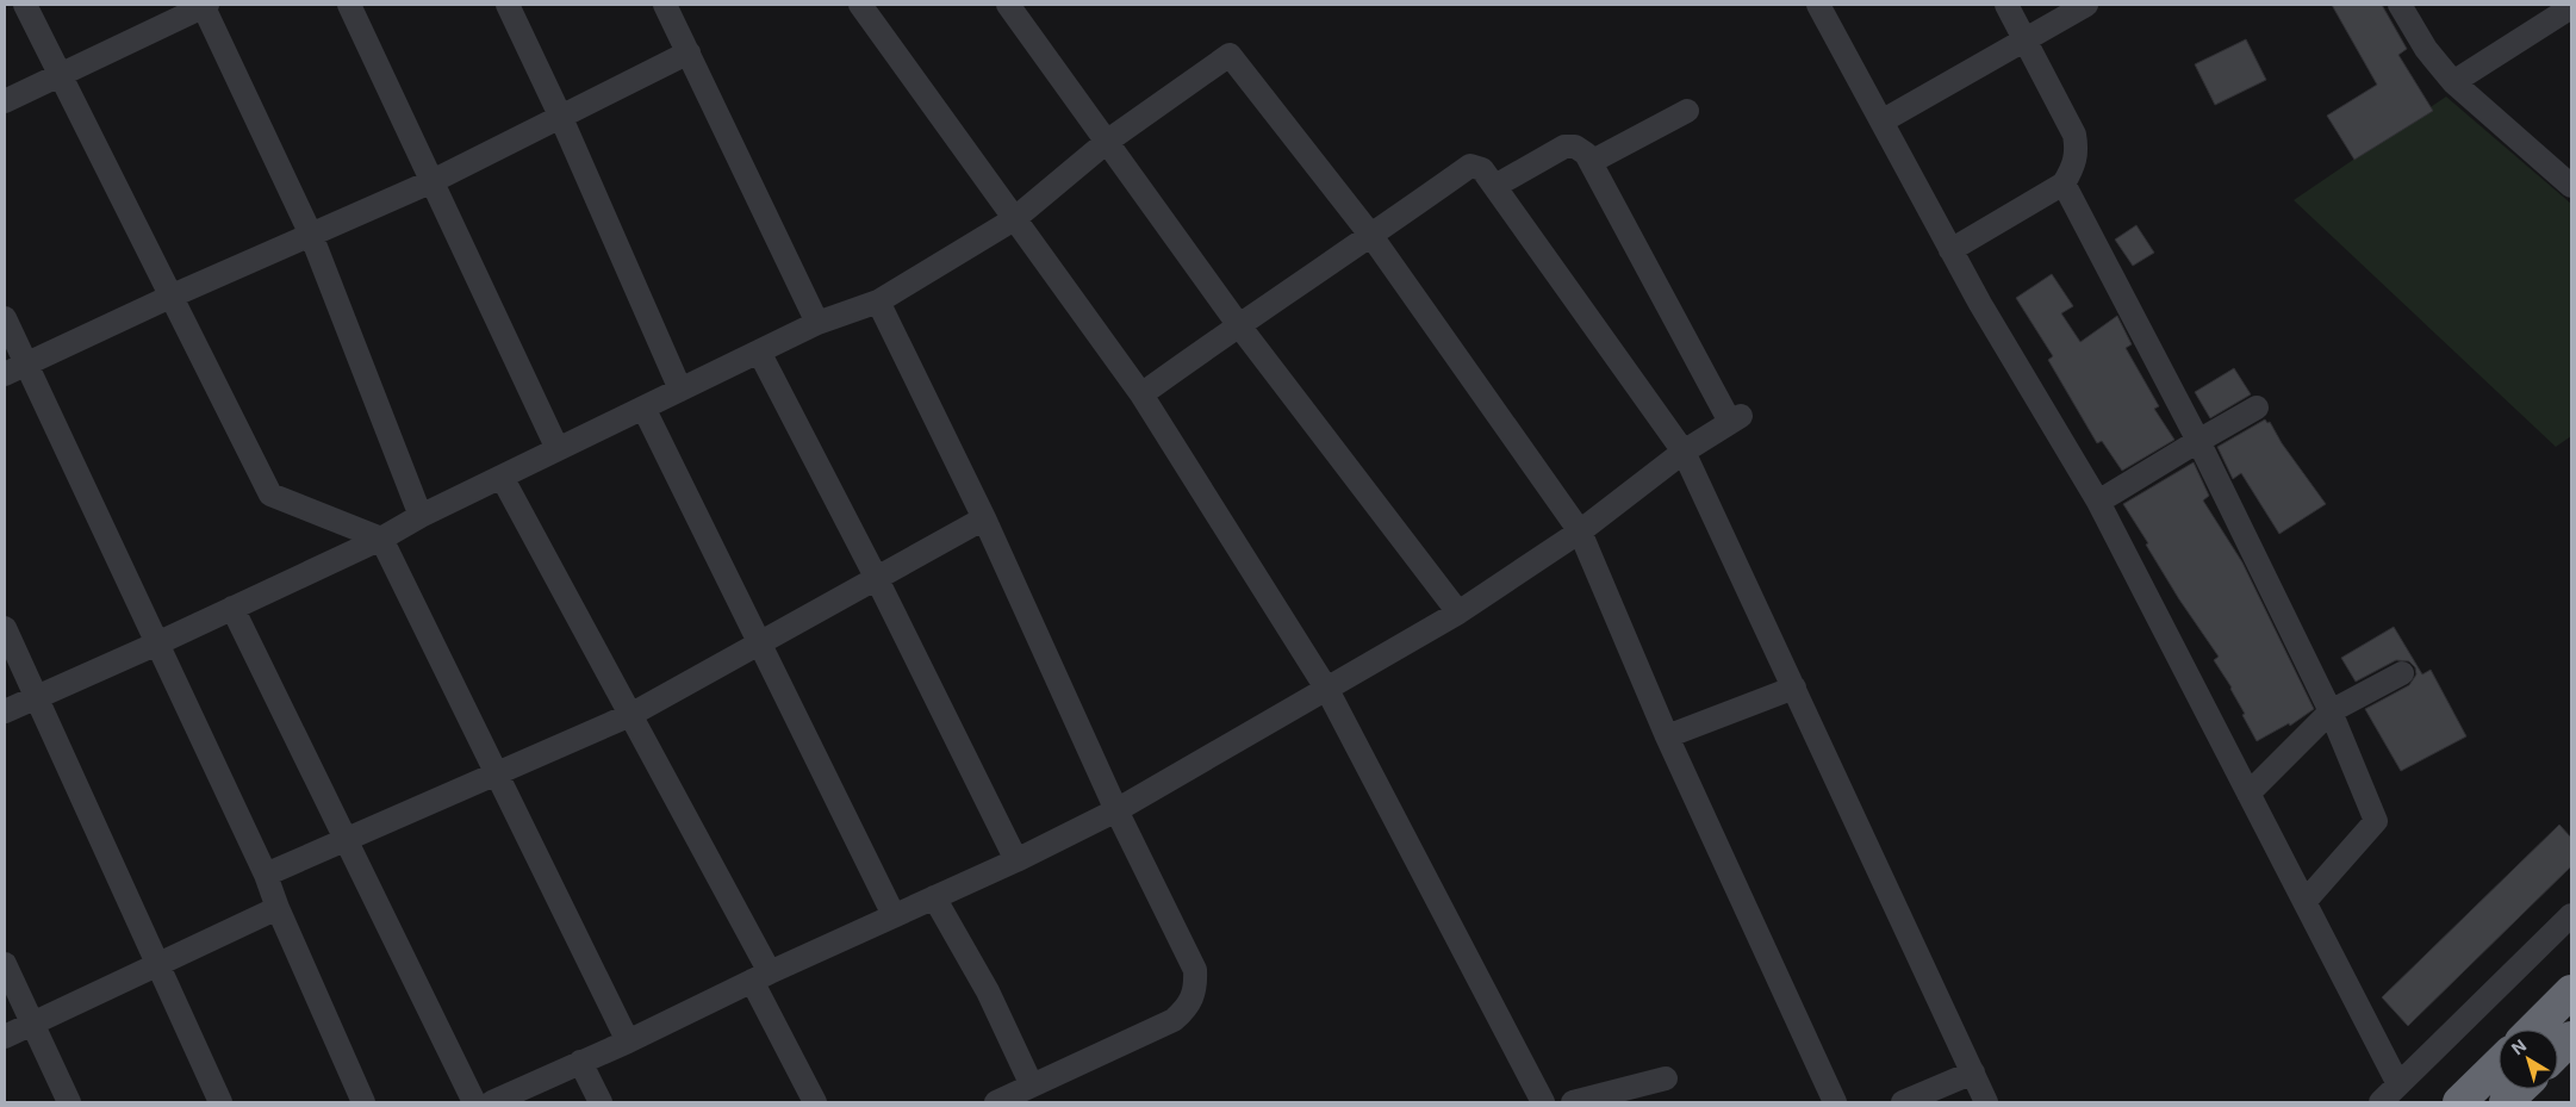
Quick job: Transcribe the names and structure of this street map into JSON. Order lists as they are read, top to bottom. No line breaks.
{"north":"top left"}
